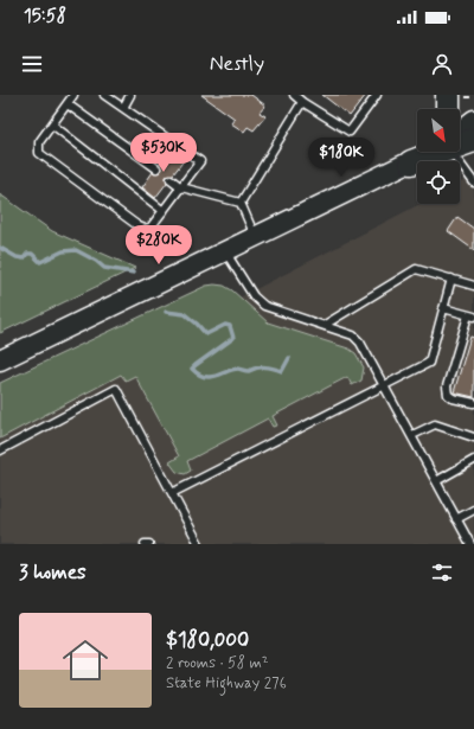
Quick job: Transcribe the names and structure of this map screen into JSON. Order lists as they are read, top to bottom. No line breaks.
{"north":"bottom right","page":{"status":"15:58","header":"Nestly","price":["$530K","$180K","$280K"],"heading":"3 homes","list":[{"name":"$180,000","note":"2 rooms · 58 m² · State Highway 276"}]}}
